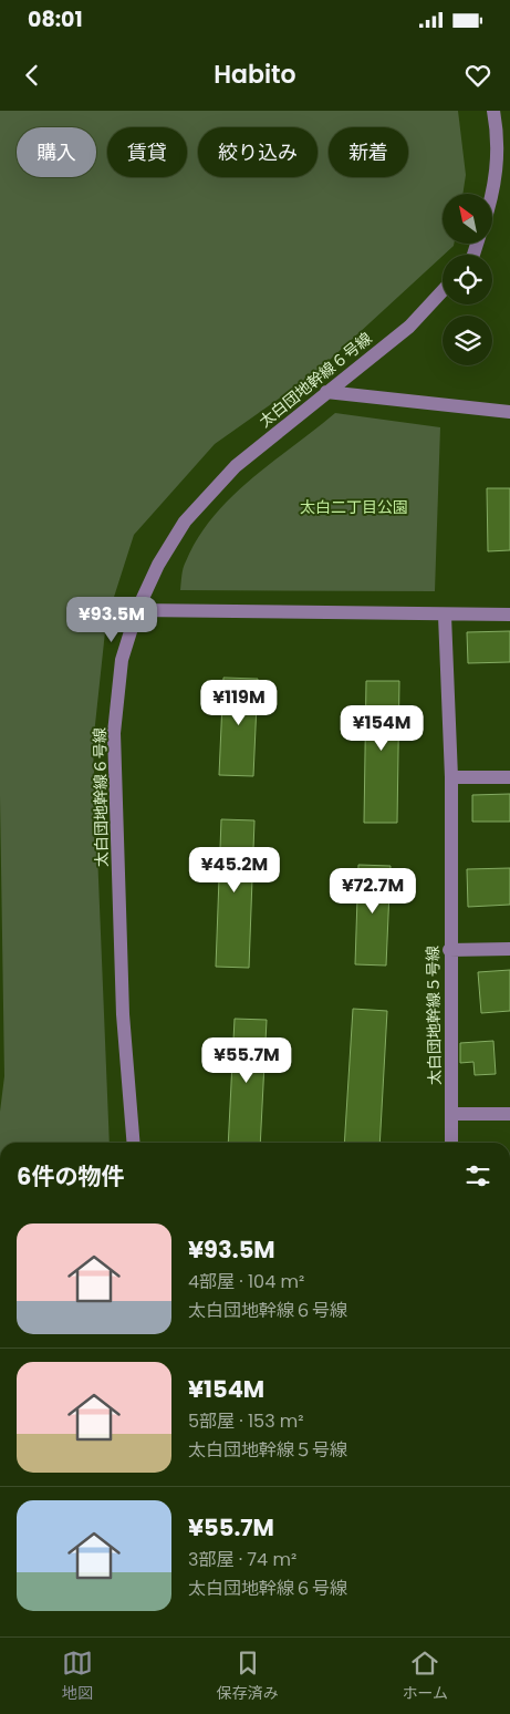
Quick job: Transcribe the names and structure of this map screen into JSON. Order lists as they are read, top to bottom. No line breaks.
{"streets":{"street":["太白団地幹線６号線","太白団地幹線５号線"]},"parks":["太白二丁目公園"],"north":"top left","page":{"status":"08:01","header":"Habito","chip":["購入","賃貸","絞り込み","新着"],"price":["¥93.5M","¥119M","¥154M","¥45.2M","¥72.7M","¥55.7M"],"heading":"6件の物件","list":[{"name":"¥93.5M","note":"4部屋 · 104 m² · 太白団地幹線６号線"},{"name":"¥154M","note":"5部屋 · 153 m² · 太白団地幹線５号線"},{"name":"¥55.7M","note":"3部屋 · 74 m² · 太白団地幹線６号線"}],"tabs":["地図","保存済み","ホーム"]}}
